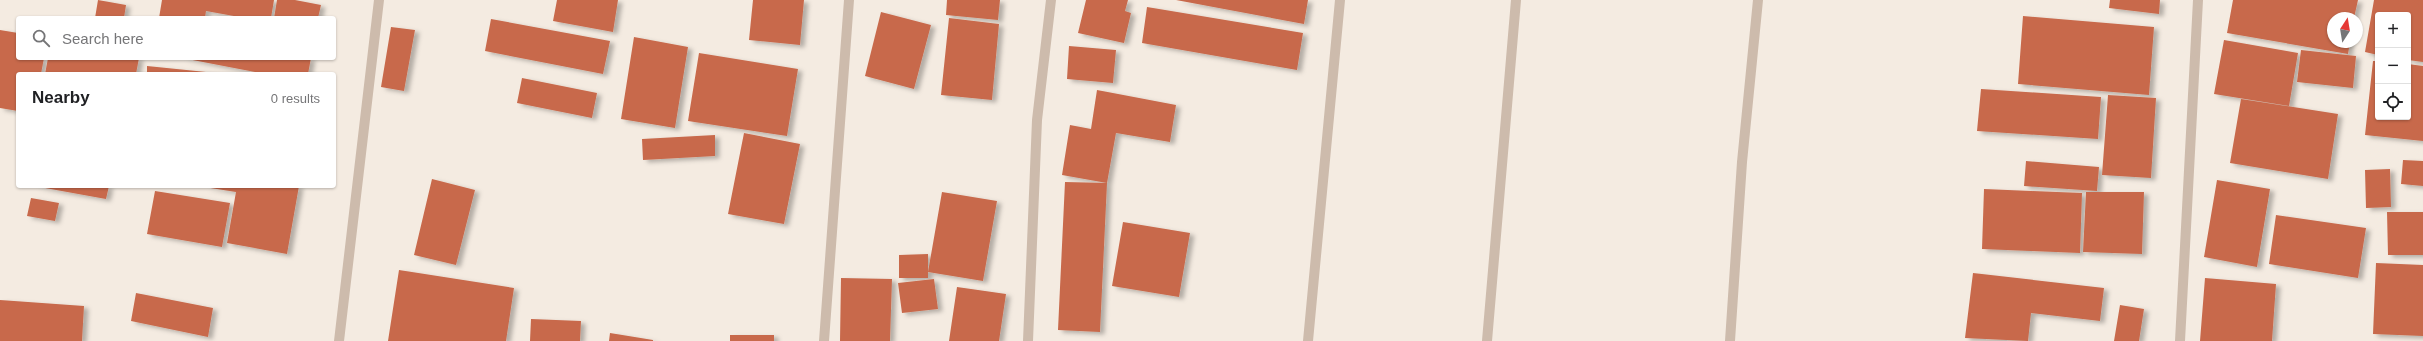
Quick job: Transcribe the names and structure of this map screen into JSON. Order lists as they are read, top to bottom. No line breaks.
{"north":"top","page":{"map_buttons":["+","−"],"search":"Search here","heading":["Nearby","0 results"]}}
